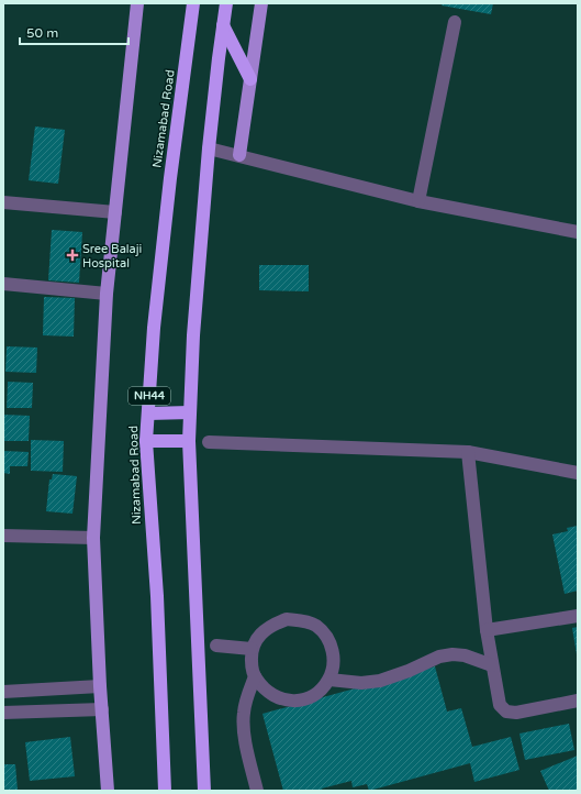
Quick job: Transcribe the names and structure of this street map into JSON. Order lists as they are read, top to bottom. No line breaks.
{"streets":{"highway":["Nizamabad Road","NH44"]},"places":{"health":["Sree Balaji Hospital"]},"scale_bar":"50 m"}
